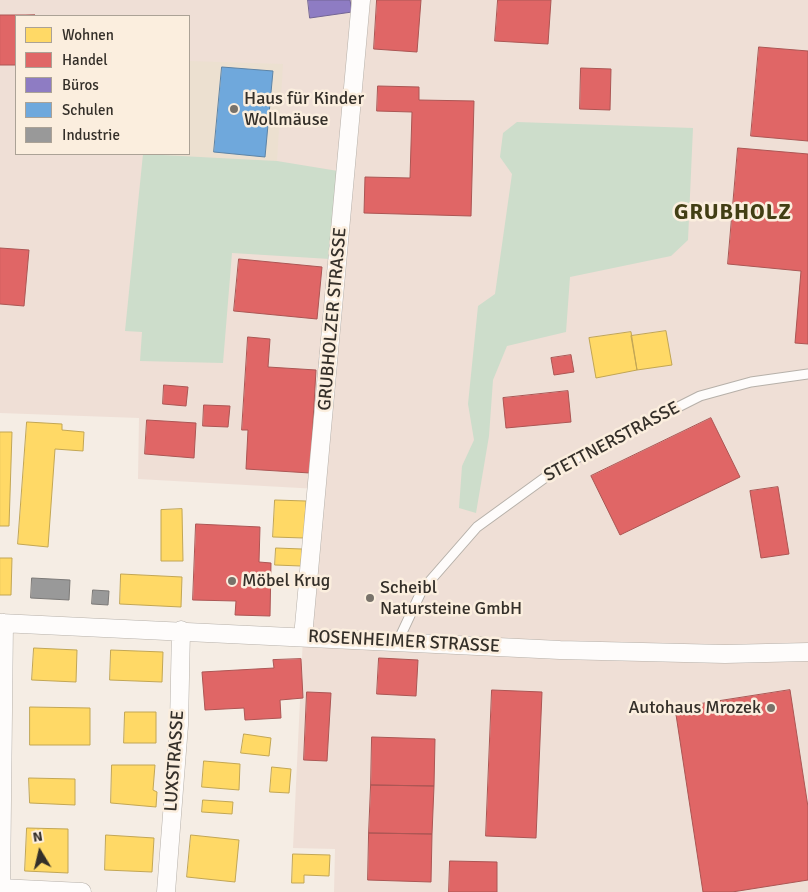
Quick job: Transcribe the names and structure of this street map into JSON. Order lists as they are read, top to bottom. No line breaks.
{"streets":{"street":["GRUBHOLZER STRASSE","ROSENHEIMER STRASSE","LUXSTRASSE"],"lane":["STETTNERSTRASSE"]},"crossings":[["GRUBHOLZER STRASSE","ROSENHEIMER STRASSE"],["STETTNERSTRASSE","ROSENHEIMER STRASSE"],["ROSENHEIMER STRASSE","LUXSTRASSE"]],"districts":["GRUBHOLZ"],"places":["Haus für Kinder Wollmäuse","Möbel Krug","Scheibl Natursteine GmbH","Autohaus Mrozek"],"legend":["Wohnen","Handel","Büros","Schulen","Industrie"],"north":"top"}
